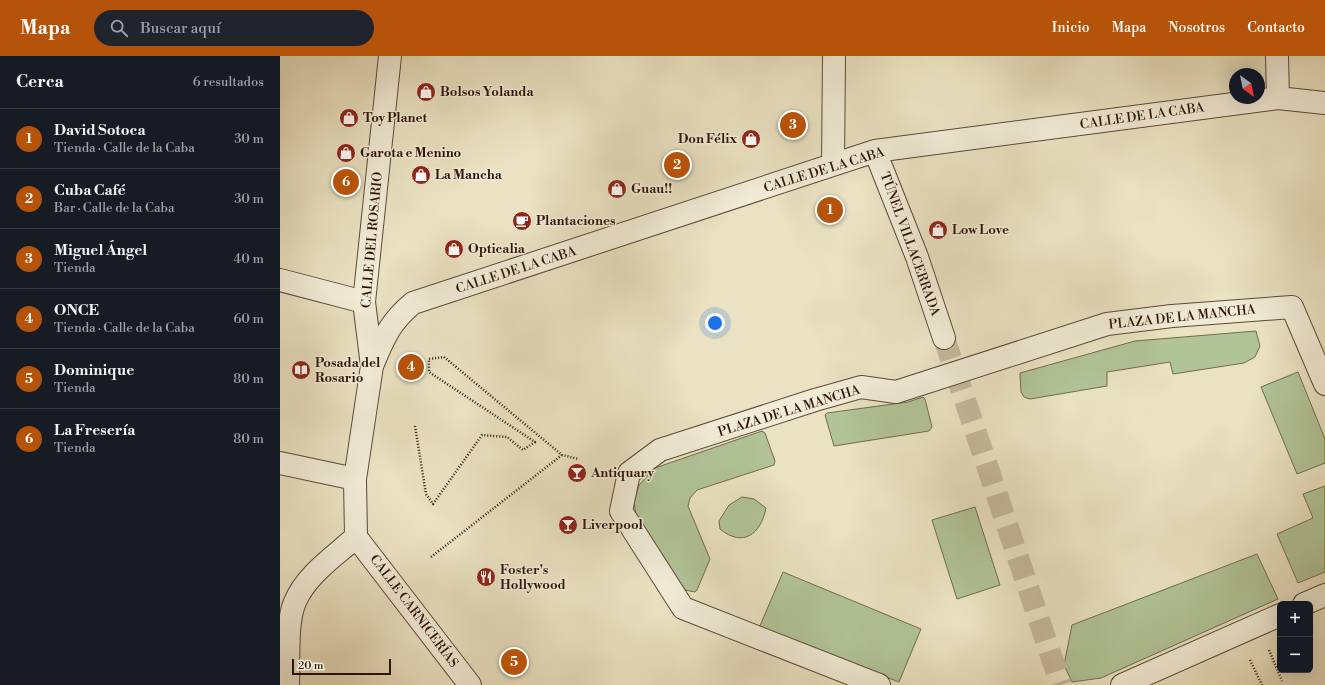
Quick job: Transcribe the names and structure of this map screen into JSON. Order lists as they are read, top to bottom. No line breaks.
{"streets":{"street":["CALLE DE LA CABA","CALLE DEL ROSARIO","TÚNEL VILLACERRADA","PLAZA DE LA MANCHA","CALLE CARNICERÍAS"]},"crossings":[["CALLE DE LA CABA","CALLE DEL ROSARIO"],["CALLE DE LA CABA","TÚNEL VILLACERRADA"],["CALLE DEL ROSARIO","CALLE CARNICERÍAS"]],"places":{"shop":["Bolsos Yolanda","Toy Planet","Don Félix","Garota e Menino","La Mancha","Guau!!","Low Love","Opticalia"],"cafe":["Plantaciones"],"library":["Posada del Rosario"],"bar":["Antiquary","Liverpool"],"restaurant":["Foster's Hollywood"]},"scale_bar":"20 m","north":"bottom right","page":{"header":"Mapa","search":"Buscar aquí","nav":["Inicio","Mapa","Nosotros","Contacto"],"heading":["Cerca","6 resultados"],"list":[{"mark":"1","name":"David Sotoca","note":"Tienda · Calle de la Caba","value":"30 m"},{"mark":"2","name":"Cuba Café","note":"Bar · Calle de la Caba","value":"30 m"},{"mark":"3","name":"Miguel Ángel","note":"Tienda","value":"40 m"},{"mark":"4","name":"ONCE","note":"Tienda · Calle de la Caba","value":"60 m"},{"mark":"5","name":"Dominique","note":"Tienda","value":"80 m"},{"mark":"6","name":"La Fresería","note":"Tienda","value":"80 m"}],"pins":["3","2","6","1","4","5"],"map_buttons":["+","−"],"scale":"20 m"}}
